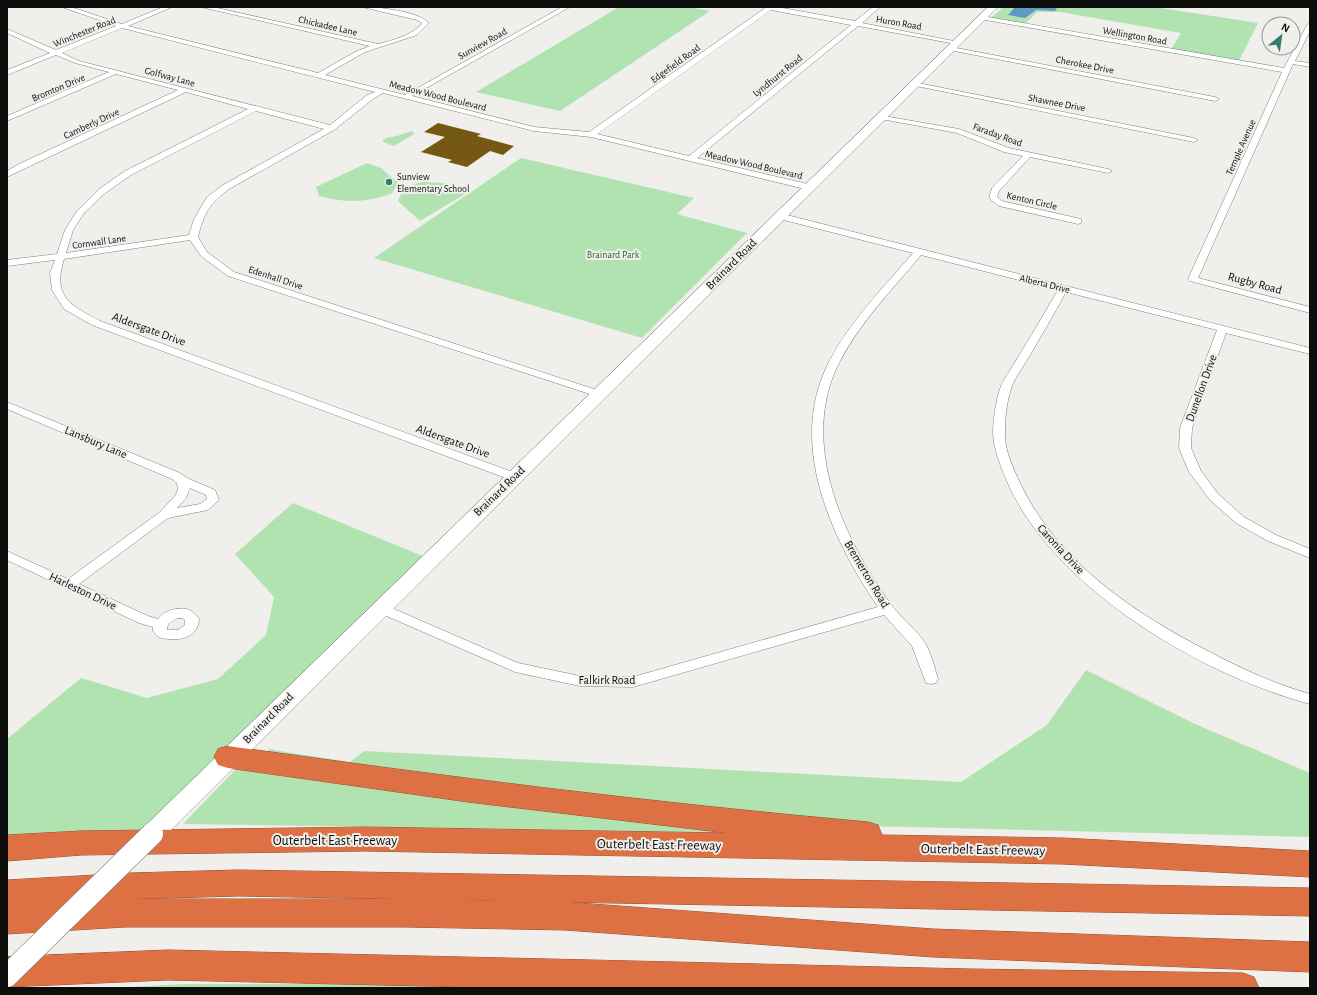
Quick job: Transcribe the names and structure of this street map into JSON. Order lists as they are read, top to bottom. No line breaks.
{"streets":{"highway":["Outerbelt East Freeway"],"main road":["Brainard Road"],"street":["Huron Road","Chickadee Lane","Winchester Road","Wellington Road","Sunview Road","Edgefield Road","Cherokee Drive","Lyndhurst Road","Golfway Lane","Bromton Drive","Meadow Wood Boulevard","Shawnee Drive","Camberly Drive","Faraday Road","Temple Avenue","Kenton Circle","Cornwall Lane","Edenhall Drive","Alberta Drive","Rugby Road","Aldersgate Drive","Dunellon Drive","Lansbury Lane","Caronia Drive","Bremerton Road","Harleston Drive","Falkirk Road"]},"crossings":[["Huron Road","Edgefield Road"],["Huron Road","Cherokee Drive"],["Huron Road","Lyndhurst Road"],["Huron Road","Brainard Road"],["Winchester Road","Golfway Lane"],["Winchester Road","Meadow Wood Boulevard"],["Wellington Road","Temple Avenue"],["Wellington Road","Brainard Road"],["Sunview Road","Meadow Wood Boulevard"],["Edgefield Road","Meadow Wood Boulevard"],["Cherokee Drive","Brainard Road"],["Lyndhurst Road","Meadow Wood Boulevard"],["Golfway Lane","Bromton Drive"],["Golfway Lane","Camberly Drive"],["Golfway Lane","Aldersgate Drive"],["Meadow Wood Boulevard","Brainard Road"],["Shawnee Drive","Brainard Road"],["Faraday Road","Kenton Circle"],["Faraday Road","Brainard Road"],["Temple Avenue","Rugby Road"],["Cornwall Lane","Edenhall Drive"],["Cornwall Lane","Aldersgate Drive"],["Brainard Road","Edenhall Drive"],["Brainard Road","Alberta Drive"],["Brainard Road","Aldersgate Drive"],["Brainard Road","Falkirk Road"],["Alberta Drive","Dunellon Drive"],["Alberta Drive","Caronia Drive"],["Alberta Drive","Bremerton Road"],["Lansbury Lane","Harleston Drive"],["Bremerton Road","Falkirk Road"]],"parks":["Brainard Park"],"places":["Sunview Elementary School"],"north":"top right"}
